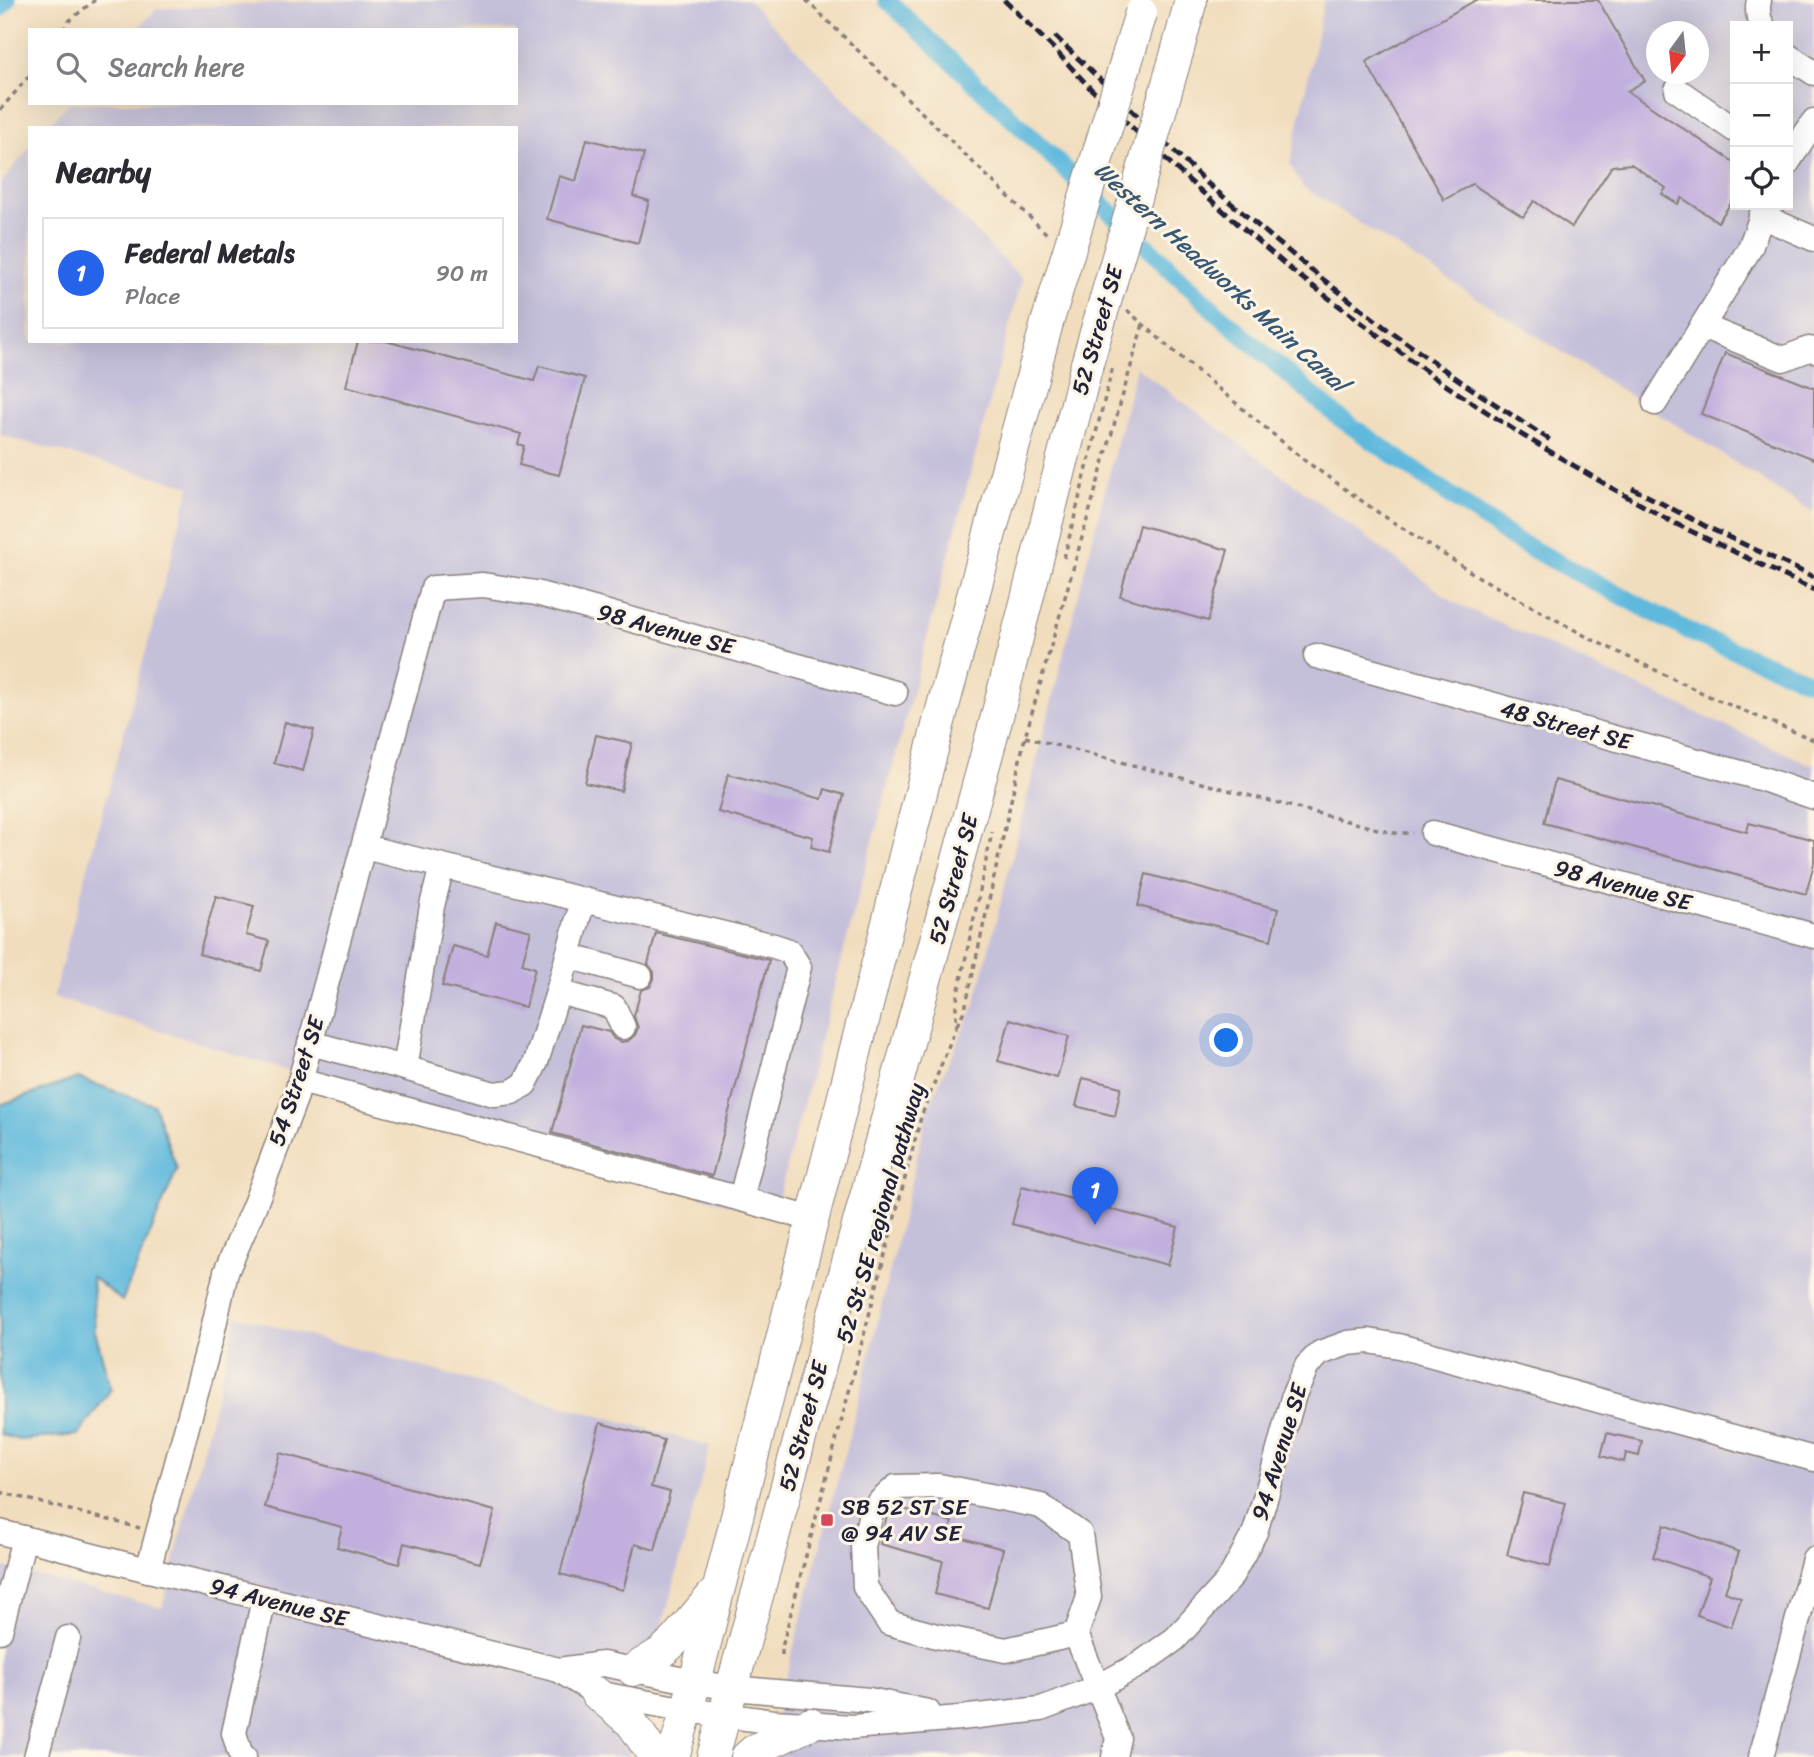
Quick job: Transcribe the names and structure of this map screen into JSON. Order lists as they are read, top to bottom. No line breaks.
{"streets":{"main road":["52 Street SE"],"street":["98 Avenue SE","48 Street SE","54 Street SE","94 Avenue SE"],"path":["52 St SE regional pathway"]},"crossings":[["52 Street SE","94 Avenue SE"],["98 Avenue SE","54 Street SE"],["54 Street SE","94 Avenue SE"]],"water":["Western Headworks Main Canal"],"places":{"transit":["SB 52 ST SE @ 94 AV SE"]},"north":"bottom","page":{"map_buttons":["+","−"],"search":"Search here","heading":"Nearby","list":[{"mark":"1","name":"Federal Metals","note":"Place","value":"90 m"}],"pins":"1"}}
